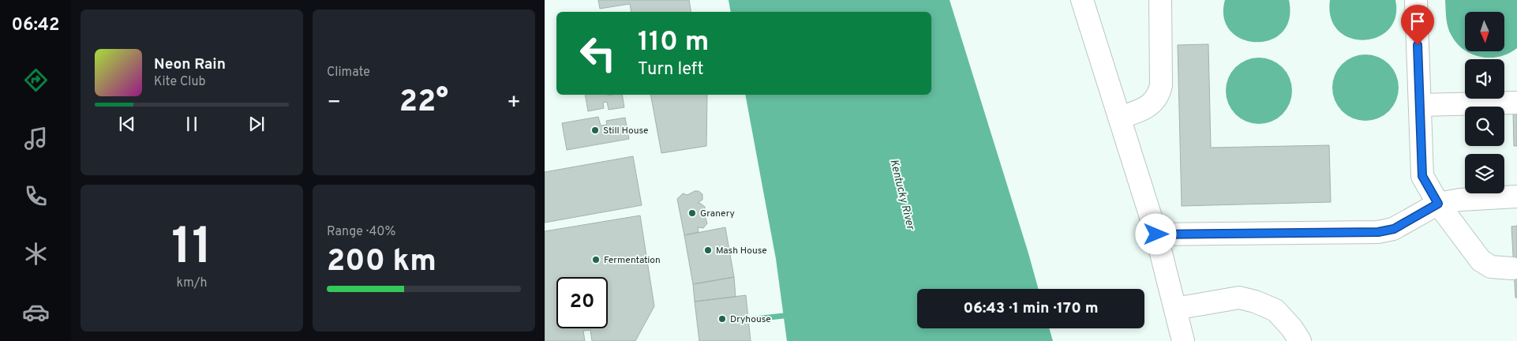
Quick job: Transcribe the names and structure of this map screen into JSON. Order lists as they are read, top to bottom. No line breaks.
{"water":["Kentucky River"],"places":["Still House","Granery","Mash House","Fermentation","Dryhouse"],"north":"bottom","page":{"tabs":"06:42","tile":["Climate",["11","km/h"],["Range · 40%","200 km"]],"turn":["110 m","Turn left"],"song":["Neon Rain","Kite Club"],"heat":["−","22°","+"],"limit":"20","trip":"06:43 · 1 min · 170 m"}}
